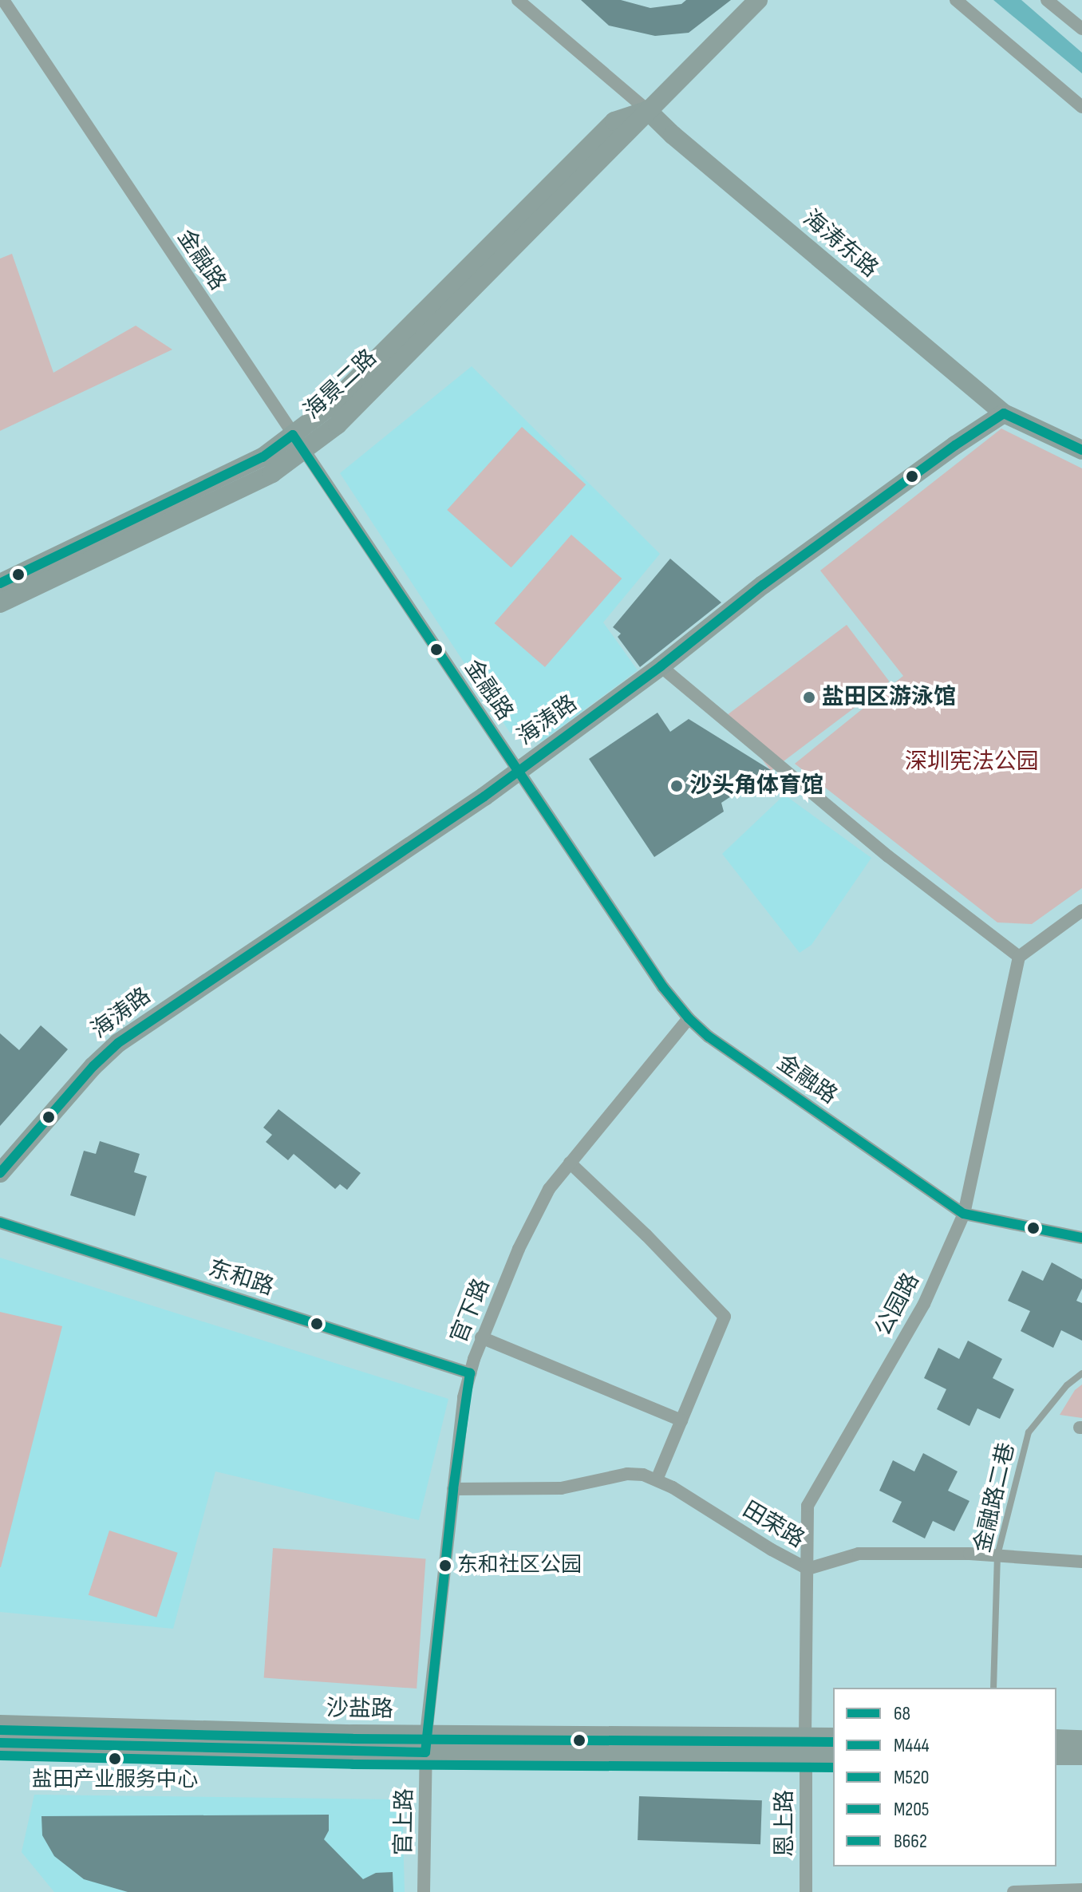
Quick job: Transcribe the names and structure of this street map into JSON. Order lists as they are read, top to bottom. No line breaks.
{"streets":{"street":["海涛东路","金融路","海景二路","海涛路","东和路","公园路","官下路","田荣路","沙盐路","官上路","恩上路"],"lane":["金融路二巷"]},"crossings":[["海涛东路","海景二路"],["海涛东路","海涛路"],["金融路","海景二路"],["金融路","海涛路"],["金融路","公园路"],["金融路","官下路"],["东和路","官下路"],["公园路","田荣路"],["公园路","沙盐路"],["公园路","恩上路"],["官下路","田荣路"],["官下路","沙盐路"],["官下路","官上路"],["金融路二巷","田荣路"],["沙盐路","官上路"],["沙盐路","恩上路"]],"parks":["深圳宪法公园"],"places":["盐田区游泳馆","沙头角体育馆","东和社区公园","盐田产业服务中心"],"lines":["transit line B662","transit line 68","transit line M444","transit line M205","transit line M520"],"legend":["68","M444","M520","M205","B662"]}
